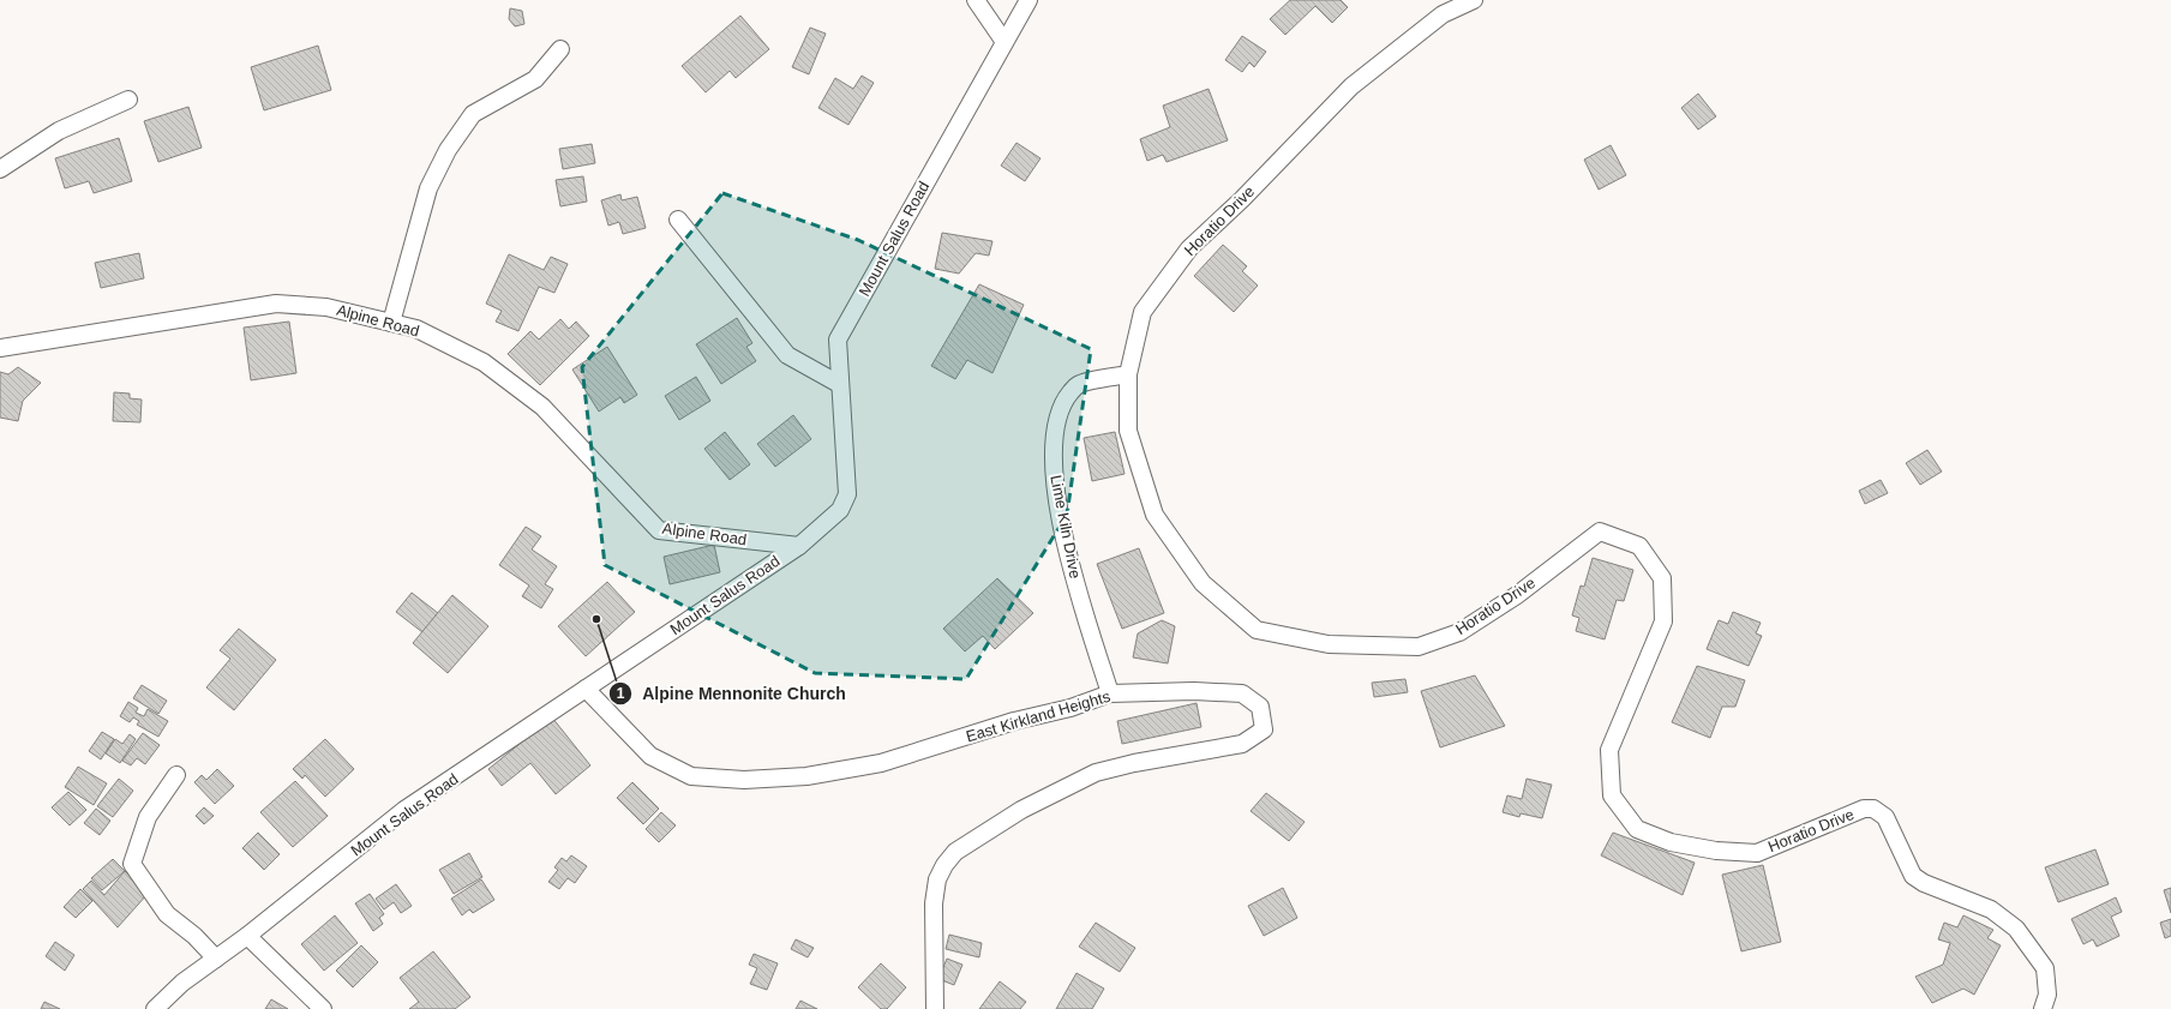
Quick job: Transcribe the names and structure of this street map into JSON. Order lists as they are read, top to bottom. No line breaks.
{"streets":{"street":["Horatio Drive","Mount Salus Road","Alpine Road","Lime Kiln Drive","East Kirkland Heights"]},"crossings":[["Horatio Drive","Lime Kiln Drive"],["Mount Salus Road","Alpine Road"],["Mount Salus Road","East Kirkland Heights"],["Lime Kiln Drive","East Kirkland Heights"]],"places":["Alpine Mennonite Church"]}
